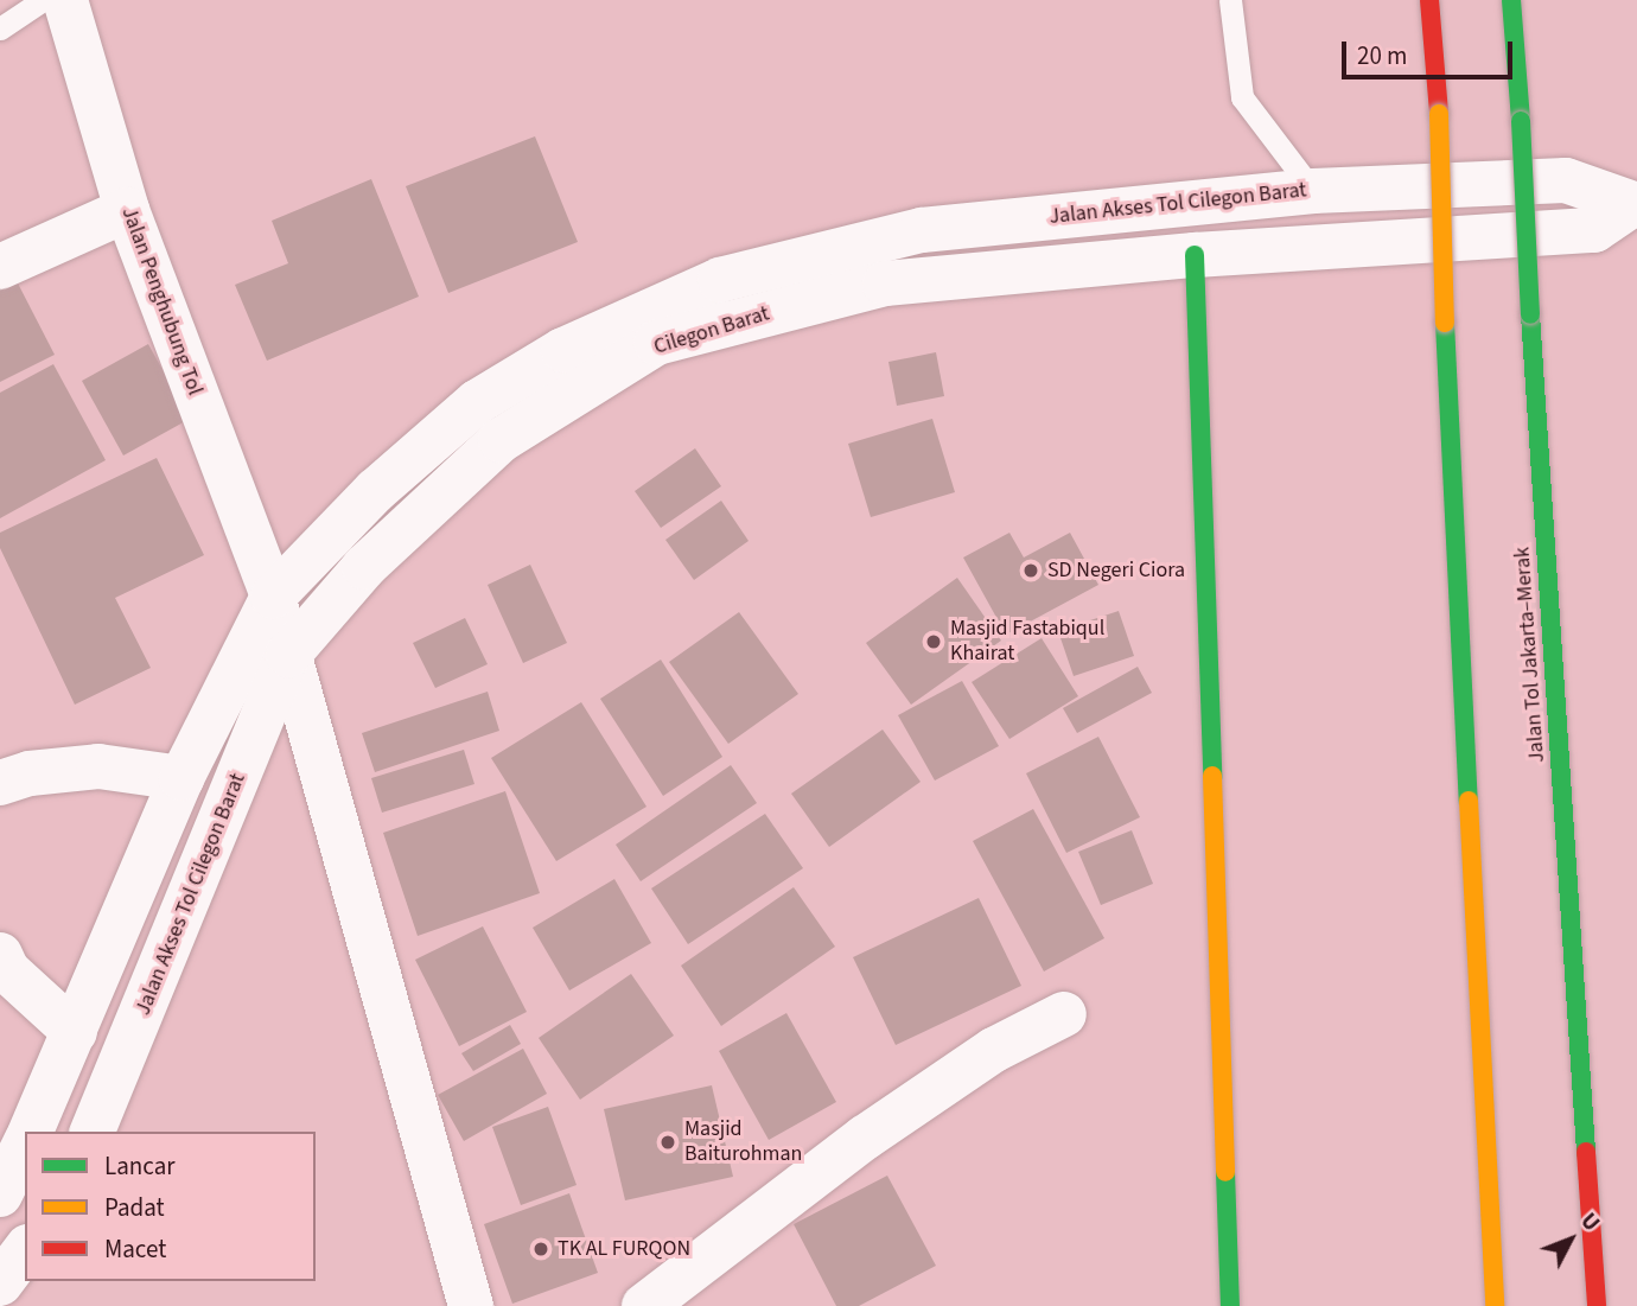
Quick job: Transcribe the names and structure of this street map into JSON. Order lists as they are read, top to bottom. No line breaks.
{"streets":{"highway":["Jalan Tol Jakarta–Merak"],"street":["Jalan Akses Tol Cilegon Barat","Jalan Penghubung Tol","Cilegon Barat"]},"crossings":[["Jalan Akses Tol Cilegon Barat","Jalan Penghubung Tol"],["Jalan Akses Tol Cilegon Barat","Cilegon Barat"],["Jalan Penghubung Tol","Cilegon Barat"]],"places":["SD Negeri Ciora","Masjid Fastabiqul Khairat","Masjid Baiturohman","TK AL FURQON"],"legend":["Lancar","Padat","Macet"],"scale_bar":"20 m","north":"top right"}
